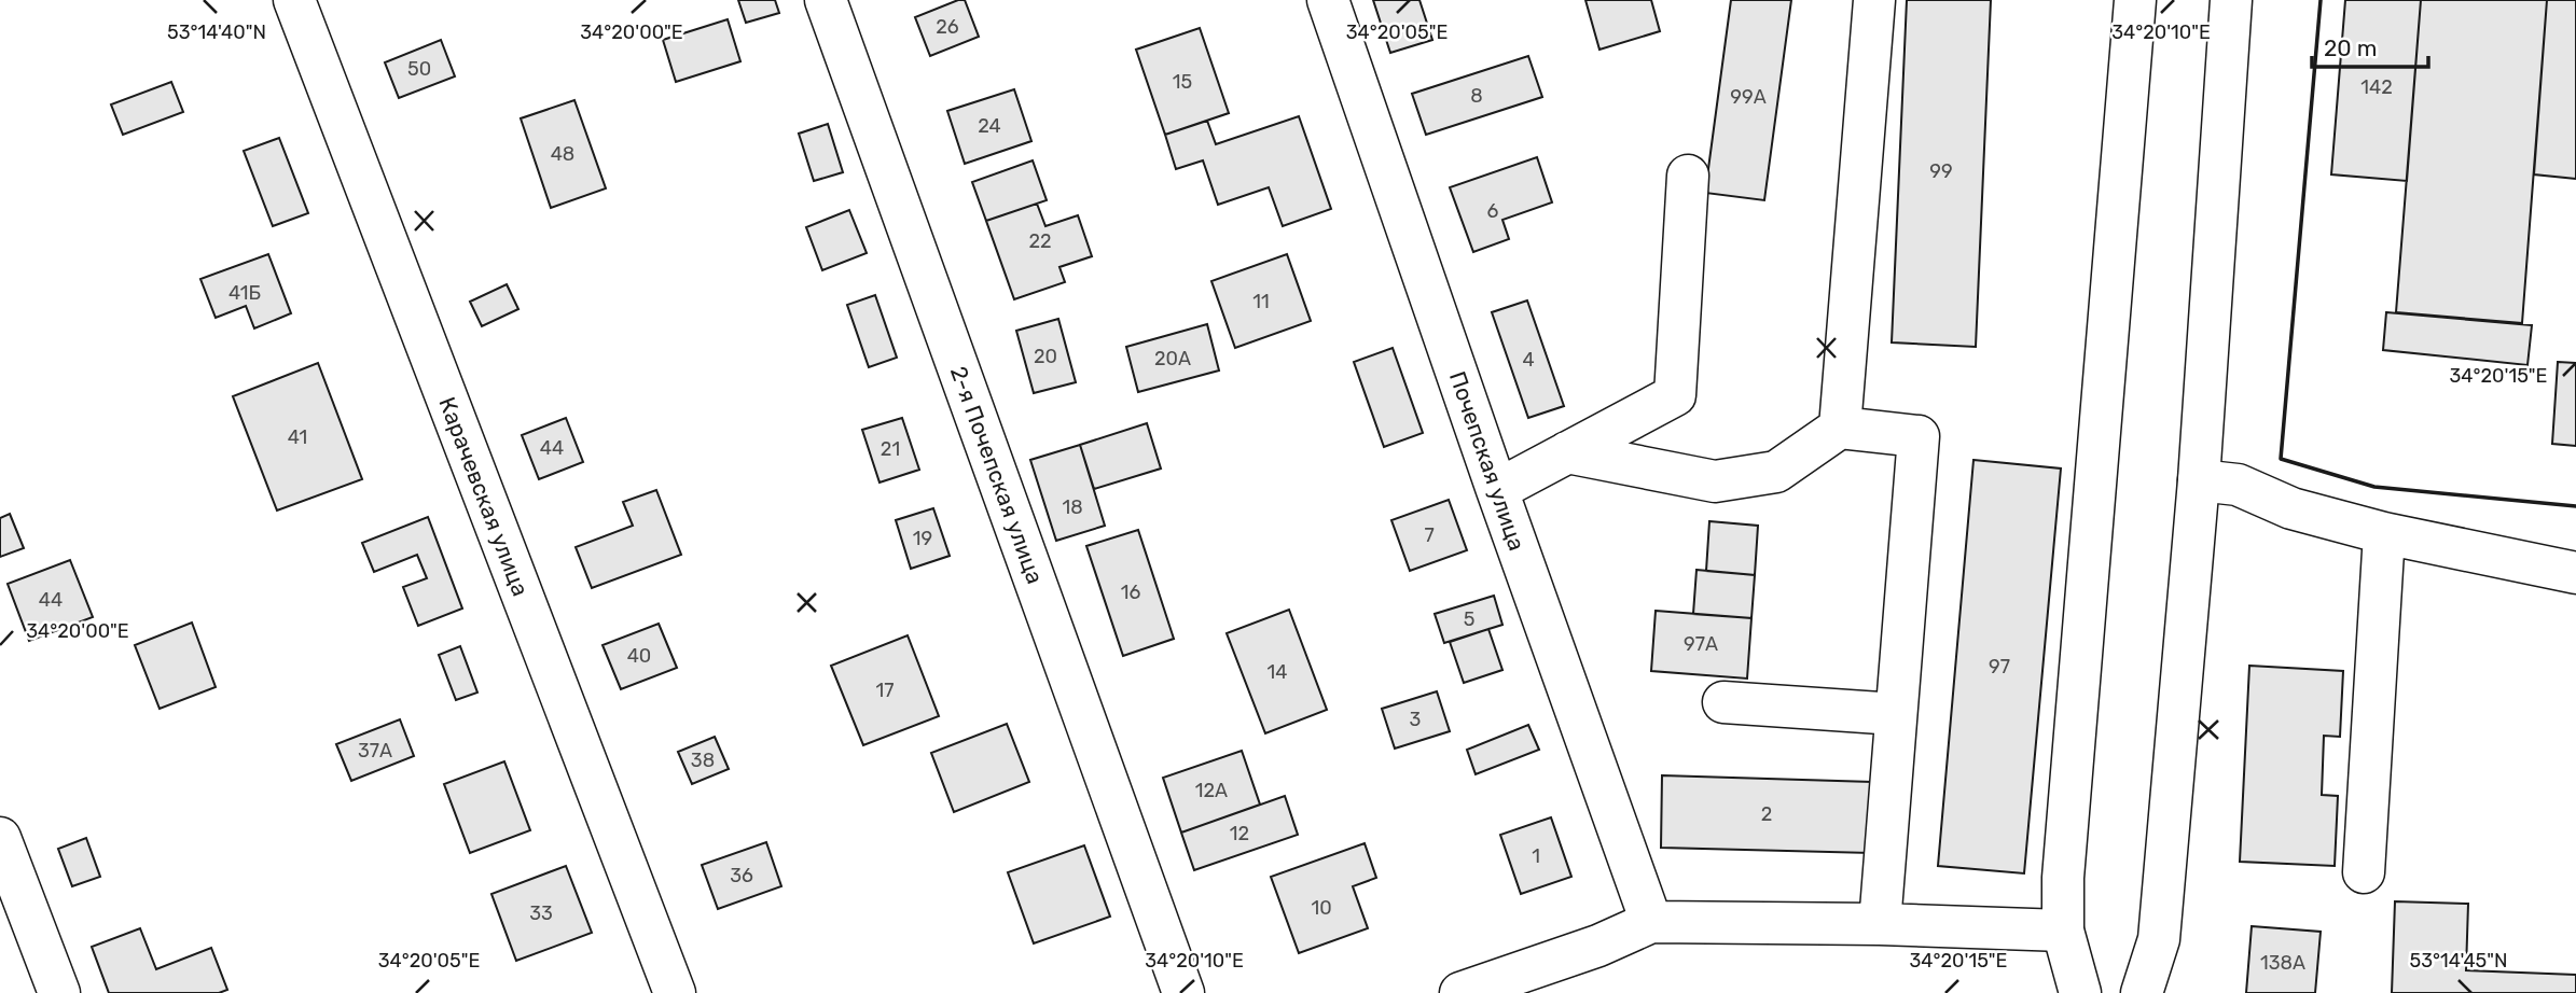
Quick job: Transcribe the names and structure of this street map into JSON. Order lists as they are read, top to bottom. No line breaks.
{"streets":{"street":["Почепская улица","2-я Почепская улица","Карачевская улица"]},"house_numbers":["26","50","15","142","8","99А","24","48","99","6","22","41Б","11","20","20А","4","41","44","21","18","7","19","16","44","5","97А","40","97","14","17","3","37А","38","12А","2","12","1","36","10","33","138А"],"scale_bar":"20 m","coordinates":["53°14'40\"N","34°20'00\"E","34°20'05\"E","34°20'10\"E","34°20'15\"E","53°14'45\"N"]}
